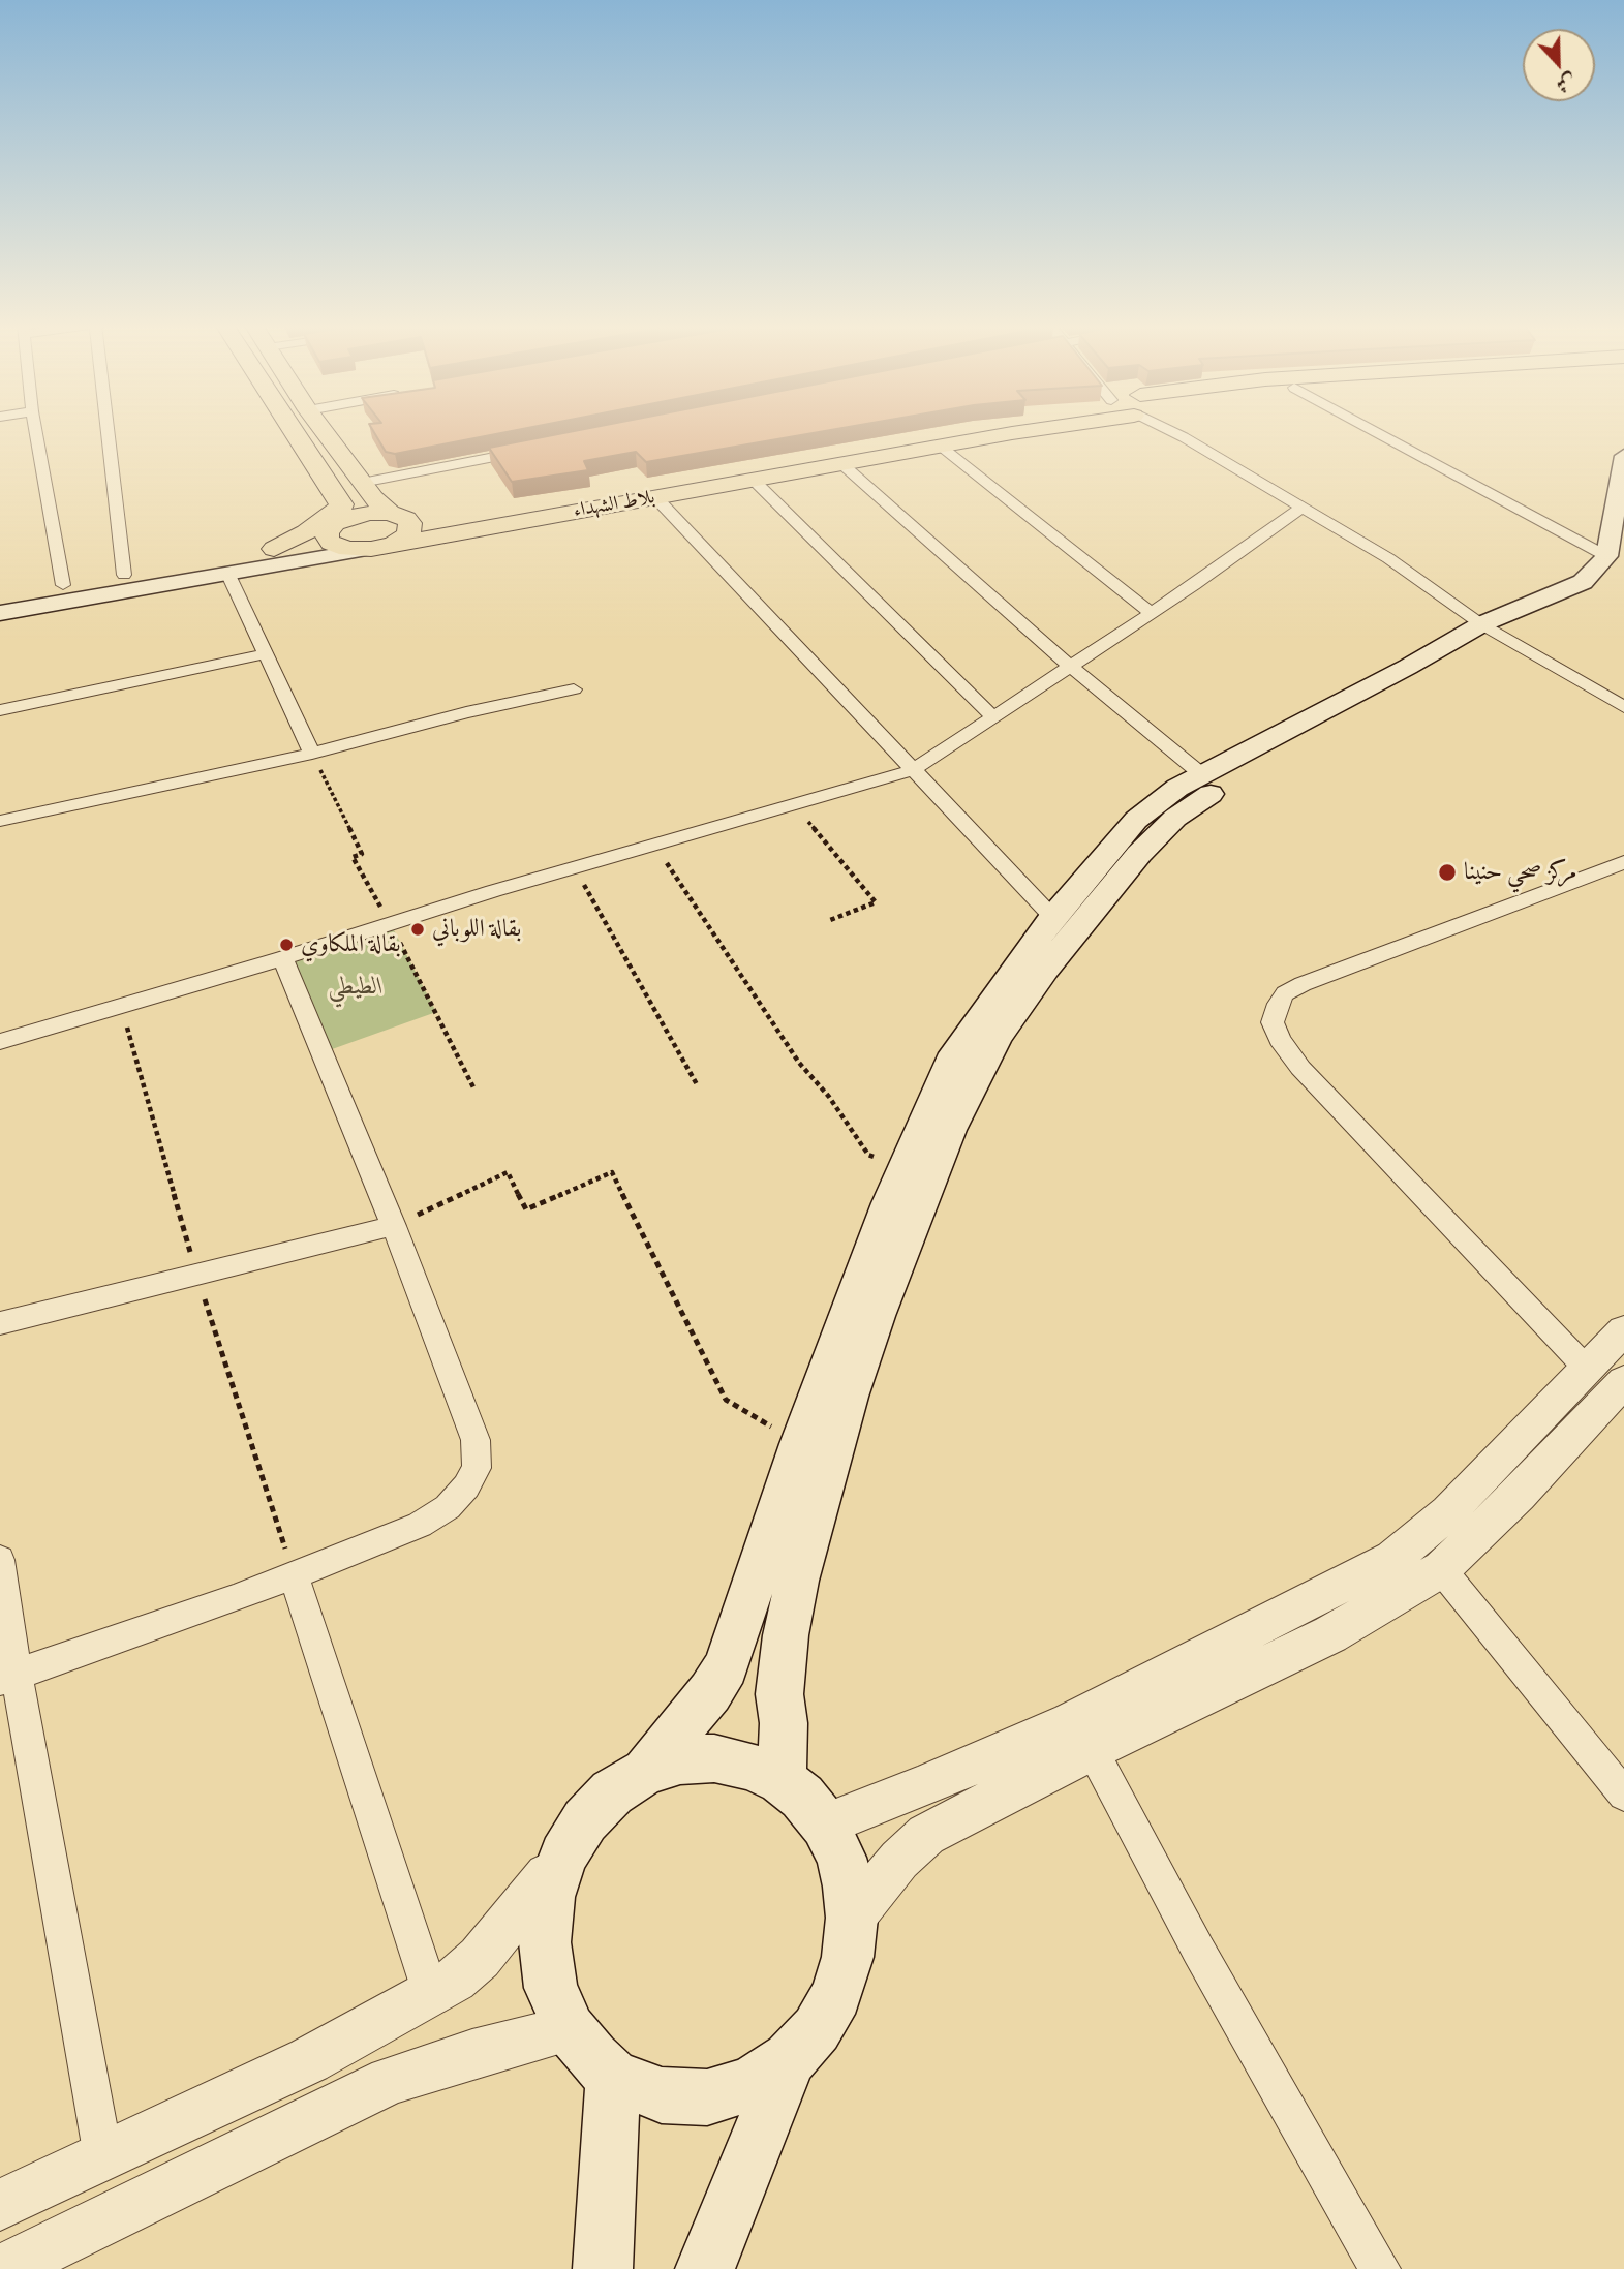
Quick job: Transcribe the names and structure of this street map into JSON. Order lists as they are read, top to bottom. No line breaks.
{"streets":{"main road":["بلاط الشهداء"]},"parks":["الطيطي"],"places":["مركز صحي حنينا","بقالة اللوباني","بقالة الملكاوي"],"north":"bottom"}
